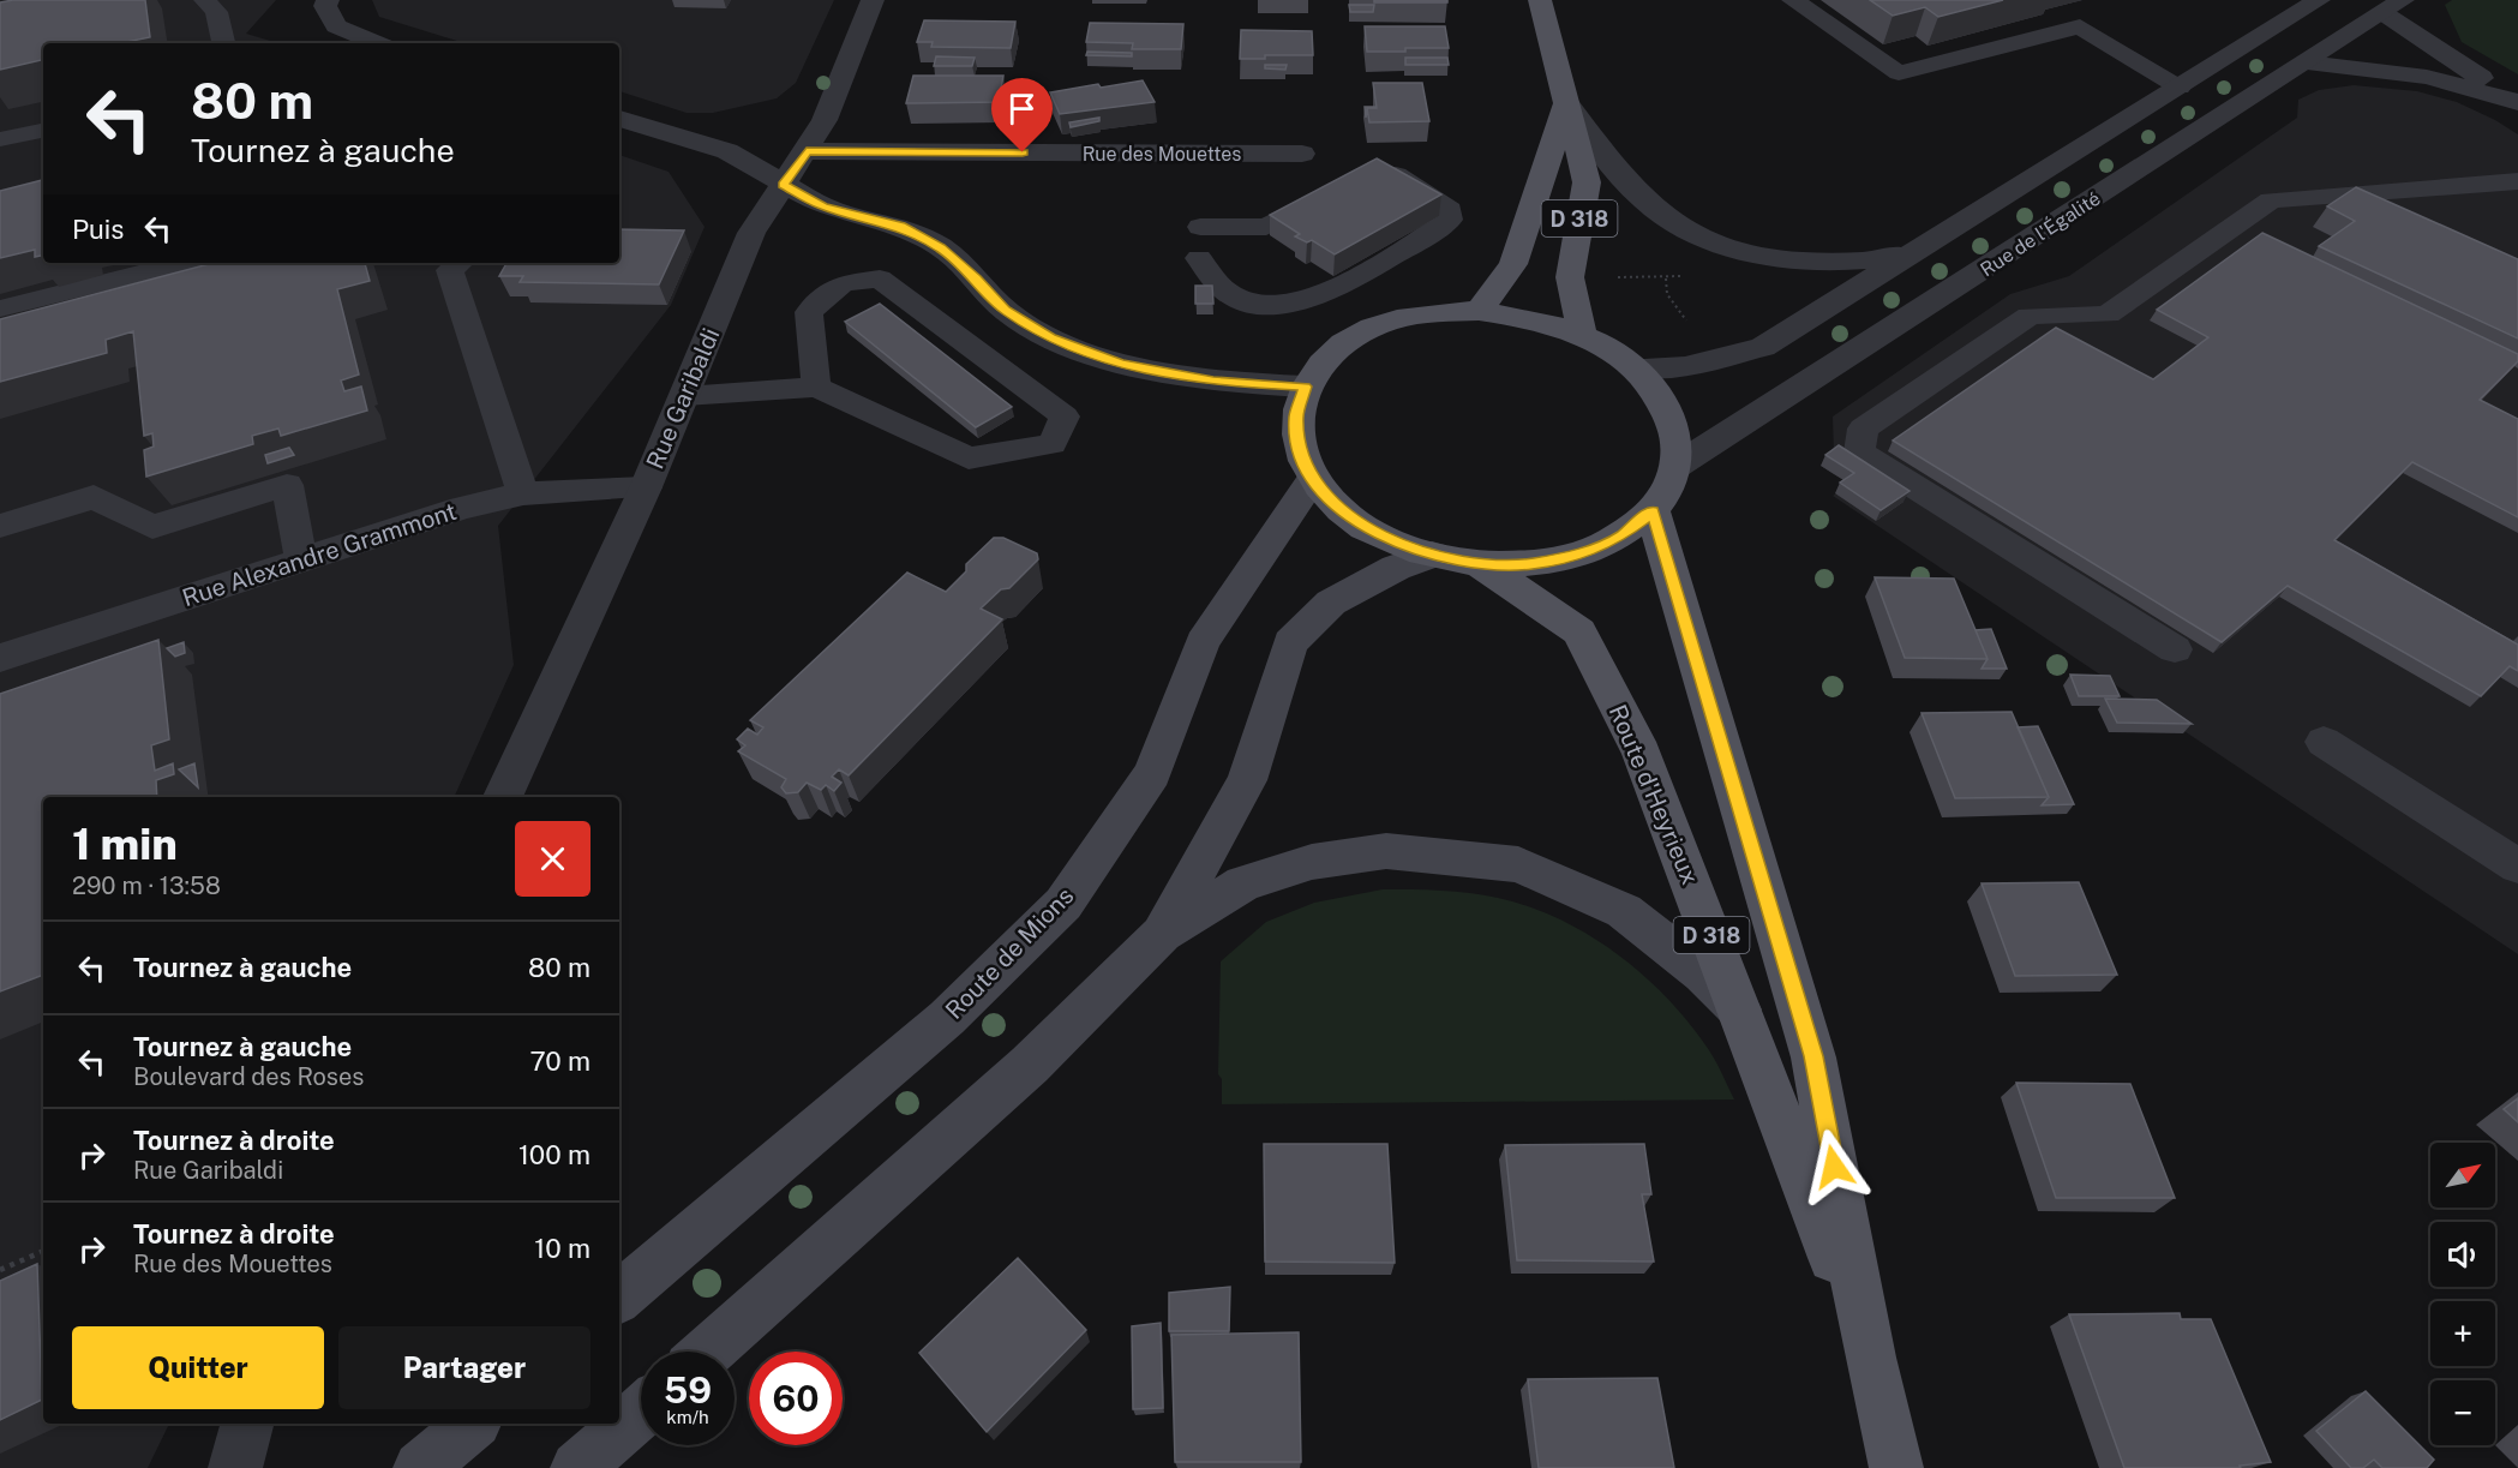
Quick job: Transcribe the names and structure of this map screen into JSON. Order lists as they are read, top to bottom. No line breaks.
{"streets":{"main road":["D 318","Route d'Heyrieux","Route de Mions"],"street":["Rue des Mouettes","Rue de l'Égalité","Rue Garibaldi"],"lane":["Rue Alexandre Grammont"]},"crossings":[["Rue des Mouettes","Rue Garibaldi"],["Rue Garibaldi","Rue Alexandre Grammont"]],"north":"top right","page":{"turn":["80 m","Tournez à gauche"],"then":"Puis","heading":["1 min","290 m · 13:58"],"list":[{"name":"Tournez à gauche","value":"80 m"},{"name":"Tournez à gauche","note":"Boulevard des Roses","value":"70 m"},{"name":"Tournez à droite","note":"Rue Garibaldi","value":"100 m"},{"name":"Tournez à droite","note":"Rue des Mouettes","value":"10 m"}],"map_buttons":["+","−"],"buttons":["Quitter","Partager"],"speed":"59 km/h","limit":"60"}}
